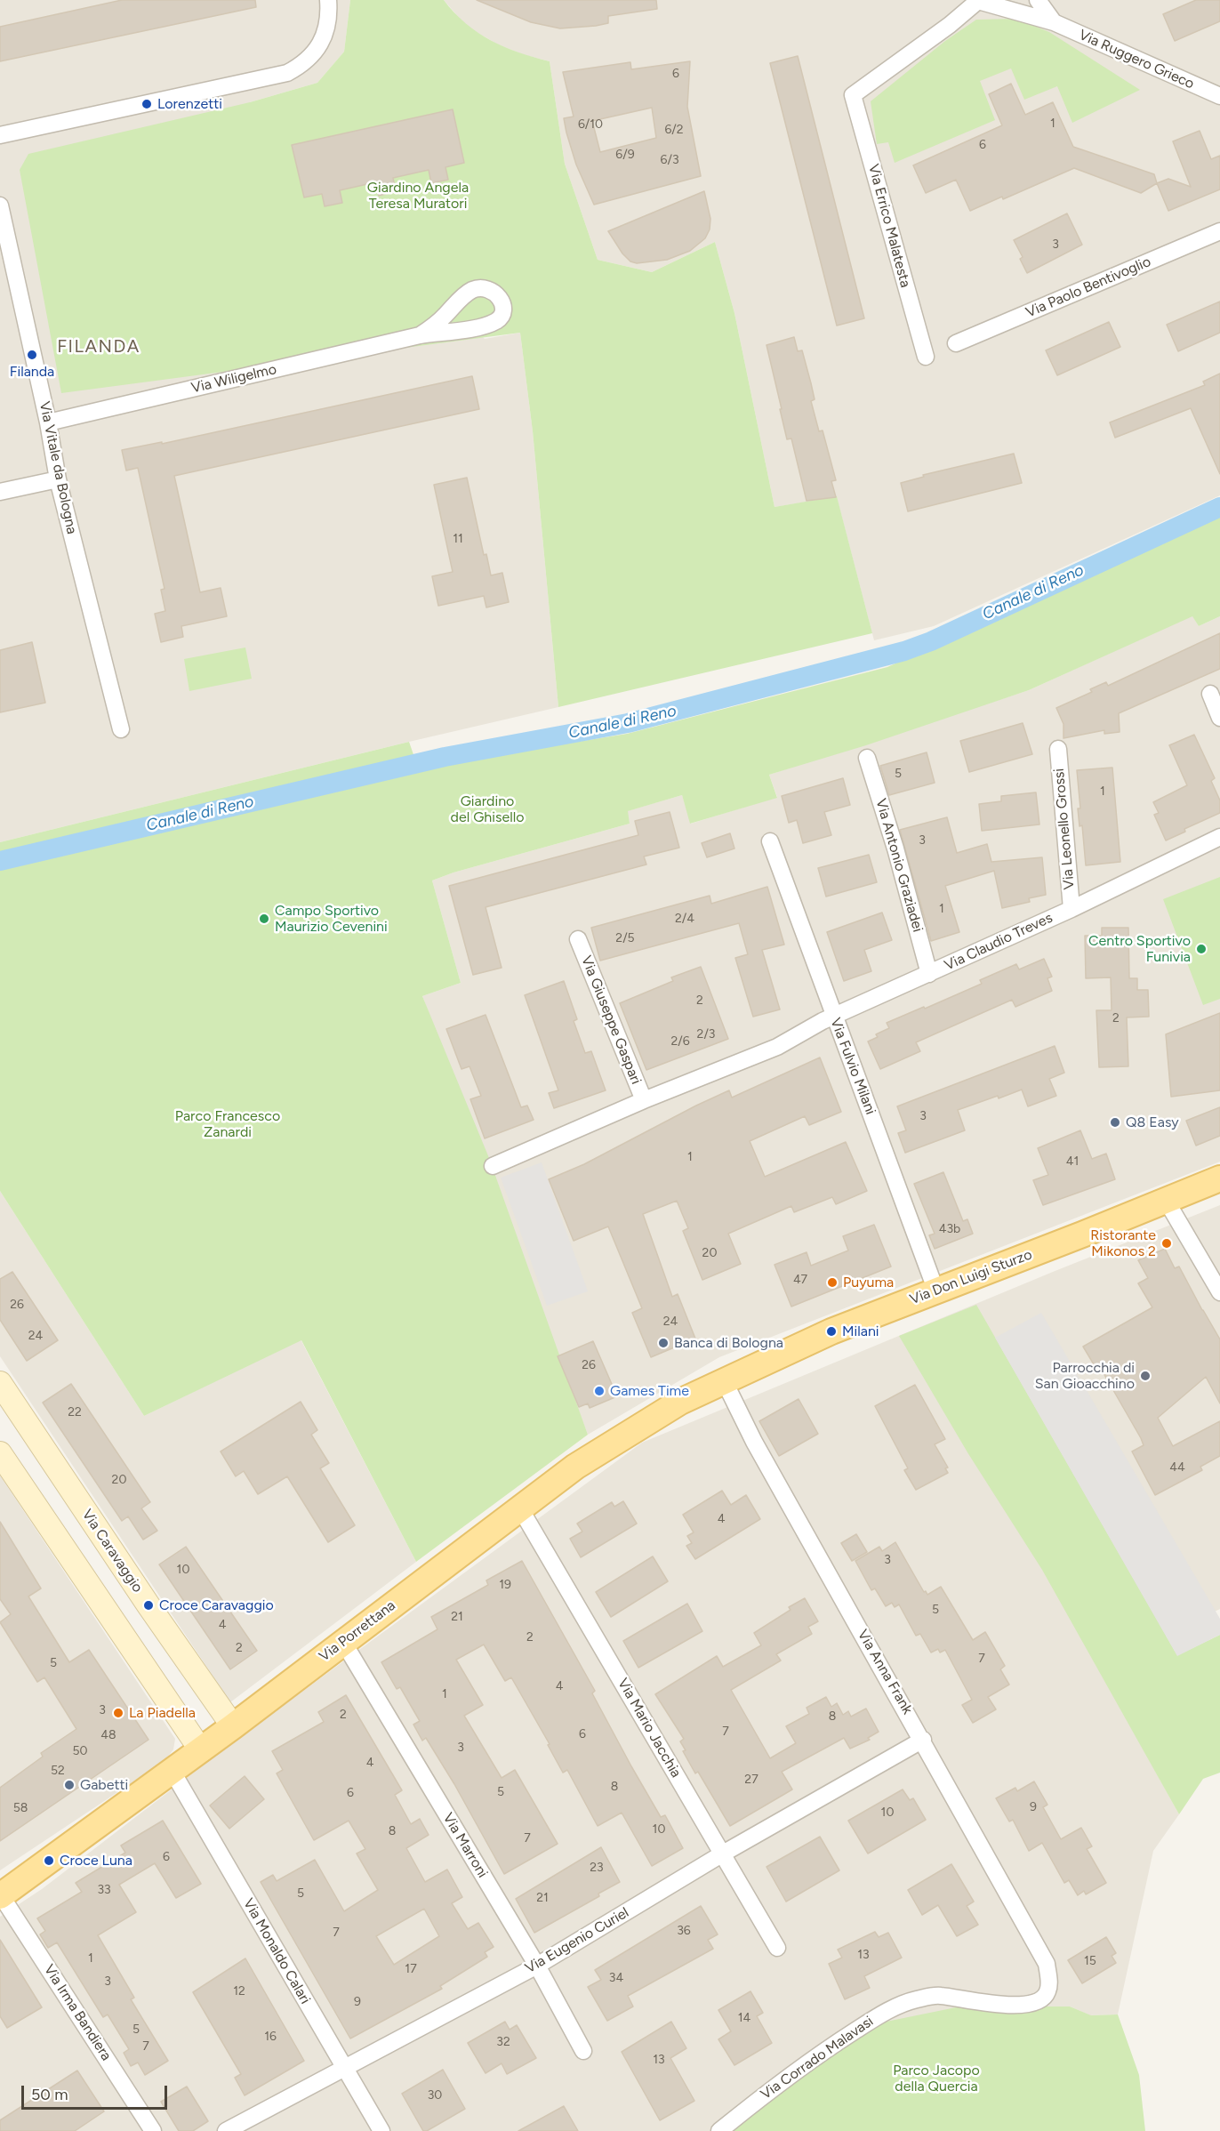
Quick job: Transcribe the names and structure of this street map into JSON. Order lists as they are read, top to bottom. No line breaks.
{"streets":{"main road":["Via Don Luigi Sturzo","Via Caravaggio","Via Porrettana"],"street":["Via Ruggero Grieco","Via Errico Malatesta","Via Paolo Bentivoglio","Via Wiligelmo","Via Vitale da Bologna","Via Leonello Grossi","Via Antonio Graziadei","Via Claudio Treves","Via Giuseppe Gaspari","Via Fulvio Milani","Via Anna Frank","Via Mario Jacchia","Via Marroni","Via Eugenio Curiel","Via Monaldo Calari","Via Irma Bandiera","Via Corrado Malavasi"]},"crossings":[["Via Ruggero Grieco","Via Errico Malatesta"],["Via Wiligelmo","Via Vitale da Bologna"],["Via Leonello Grossi","Via Claudio Treves"],["Via Antonio Graziadei","Via Claudio Treves"],["Via Claudio Treves","Via Giuseppe Gaspari"],["Via Claudio Treves","Via Fulvio Milani"],["Via Fulvio Milani","Via Don Luigi Sturzo"],["Via Don Luigi Sturzo","Via Porrettana"],["Via Don Luigi Sturzo","Via Anna Frank"],["Via Caravaggio","Via Porrettana"],["Via Porrettana","Via Anna Frank"],["Via Porrettana","Via Mario Jacchia"],["Via Porrettana","Via Marroni"],["Via Porrettana","Via Monaldo Calari"],["Via Porrettana","Via Irma Bandiera"],["Via Anna Frank","Via Eugenio Curiel"],["Via Anna Frank","Via Corrado Malavasi"],["Via Mario Jacchia","Via Eugenio Curiel"],["Via Marroni","Via Eugenio Curiel"],["Via Eugenio Curiel","Via Monaldo Calari"]],"districts":["FILANDA"],"water":["Canale di Reno"],"parks":["Giardino Angela Teresa Muratori","Giardino del Ghisello","Parco Francesco Zanardi","Parco Jacopo della Quercia"],"places":["Lorenzetti","Filanda","Campo Sportivo Maurizio Cevenini","Centro Sportivo Funivia","Q8 Easy","Ristorante Mikonos 2","Puyuma","Milani","Banca di Bologna","Parrocchia di San Gioacchino","Games Time","Croce Caravaggio","La Piadella","Gabetti","Croce Luna"],"house_numbers":["6","1","6/10","6/2","6","6/9","6/3","3","11","5","1","3","1","2/4","2/5","2","2","2/3","2/6","3","1","41","43b","20","47","26","24","24","26","22","44","20","4","3","10","19","5","21","4","2","2","7","5","4","1","3","2","8","7","6","48","3","50","4","52","27","8","5","6","9","58","10","10","8","7","6","23","33","5","21","36","7","13","1","15","17","34","3","12","9","14","5","16","32","7","13","30"],"scale_bar":"50 m"}
